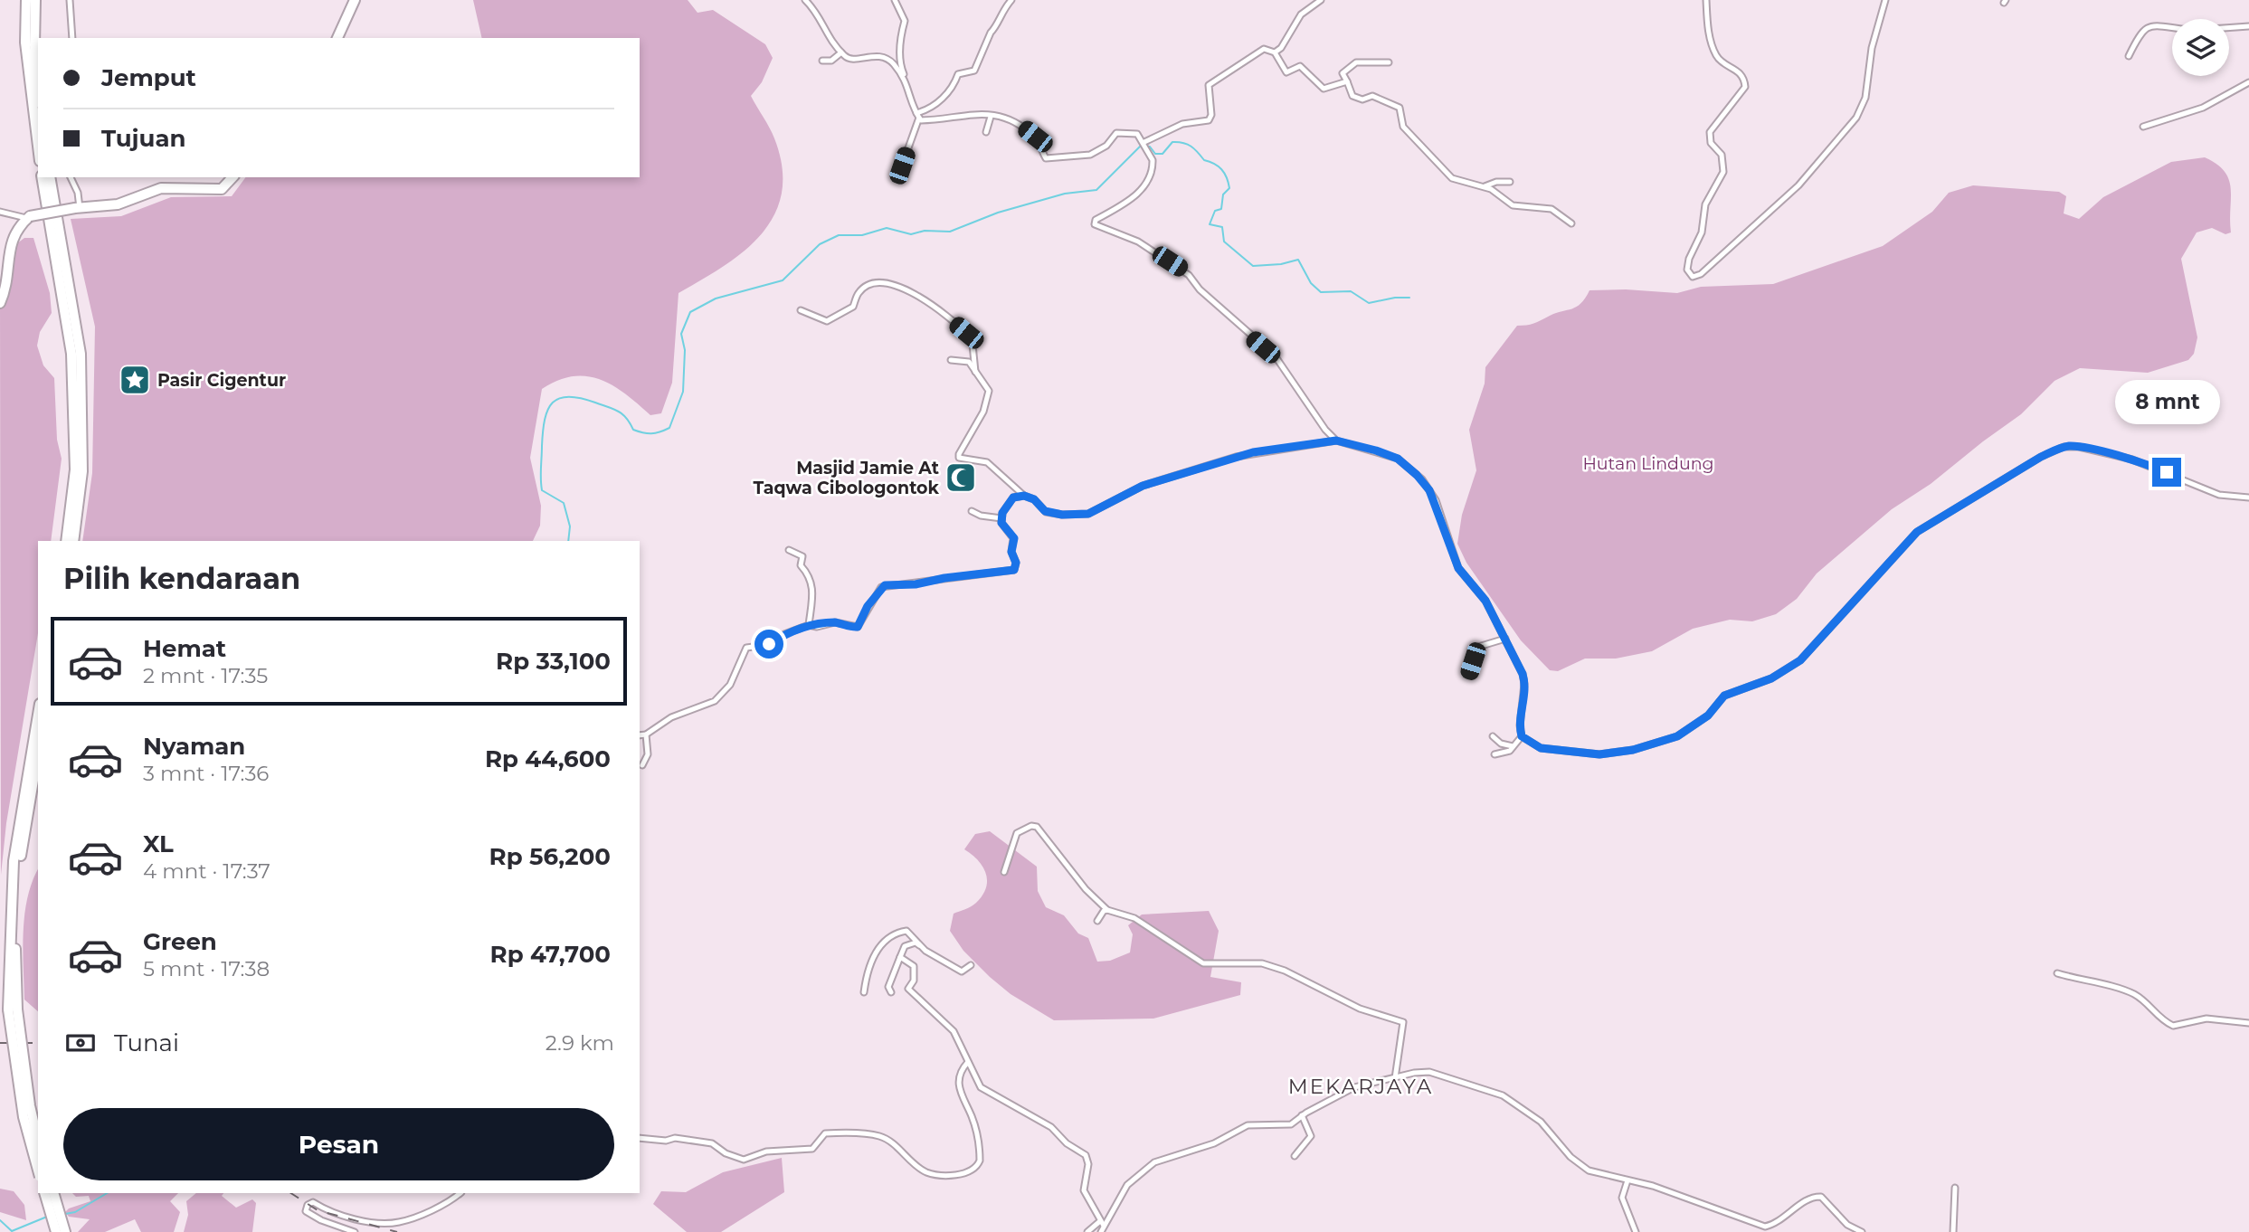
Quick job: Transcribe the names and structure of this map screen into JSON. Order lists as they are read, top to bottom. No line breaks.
{"districts":["MEKARJAYA"],"parks":["Hutan Lindung"],"places":{"place":["Pasir Cigentur"],"mosque":["Masjid Jamie At Taqwa Cibologontok"]},"page":{"banner":["Jemput","Tujuan"],"bubble":"8 mnt","heading":"Pilih kendaraan","list":[{"name":"Hemat","note":"2 mnt · 17:35","value":"Rp 33,100"},{"name":"Nyaman","note":"3 mnt · 17:36","value":"Rp 44,600"},{"name":"XL","note":"4 mnt · 17:37","value":"Rp 56,200"},{"name":"Green","note":"5 mnt · 17:38","value":"Rp 47,700"}],"pay":["Tunai","2.9 km"],"buttons":"Pesan"}}
